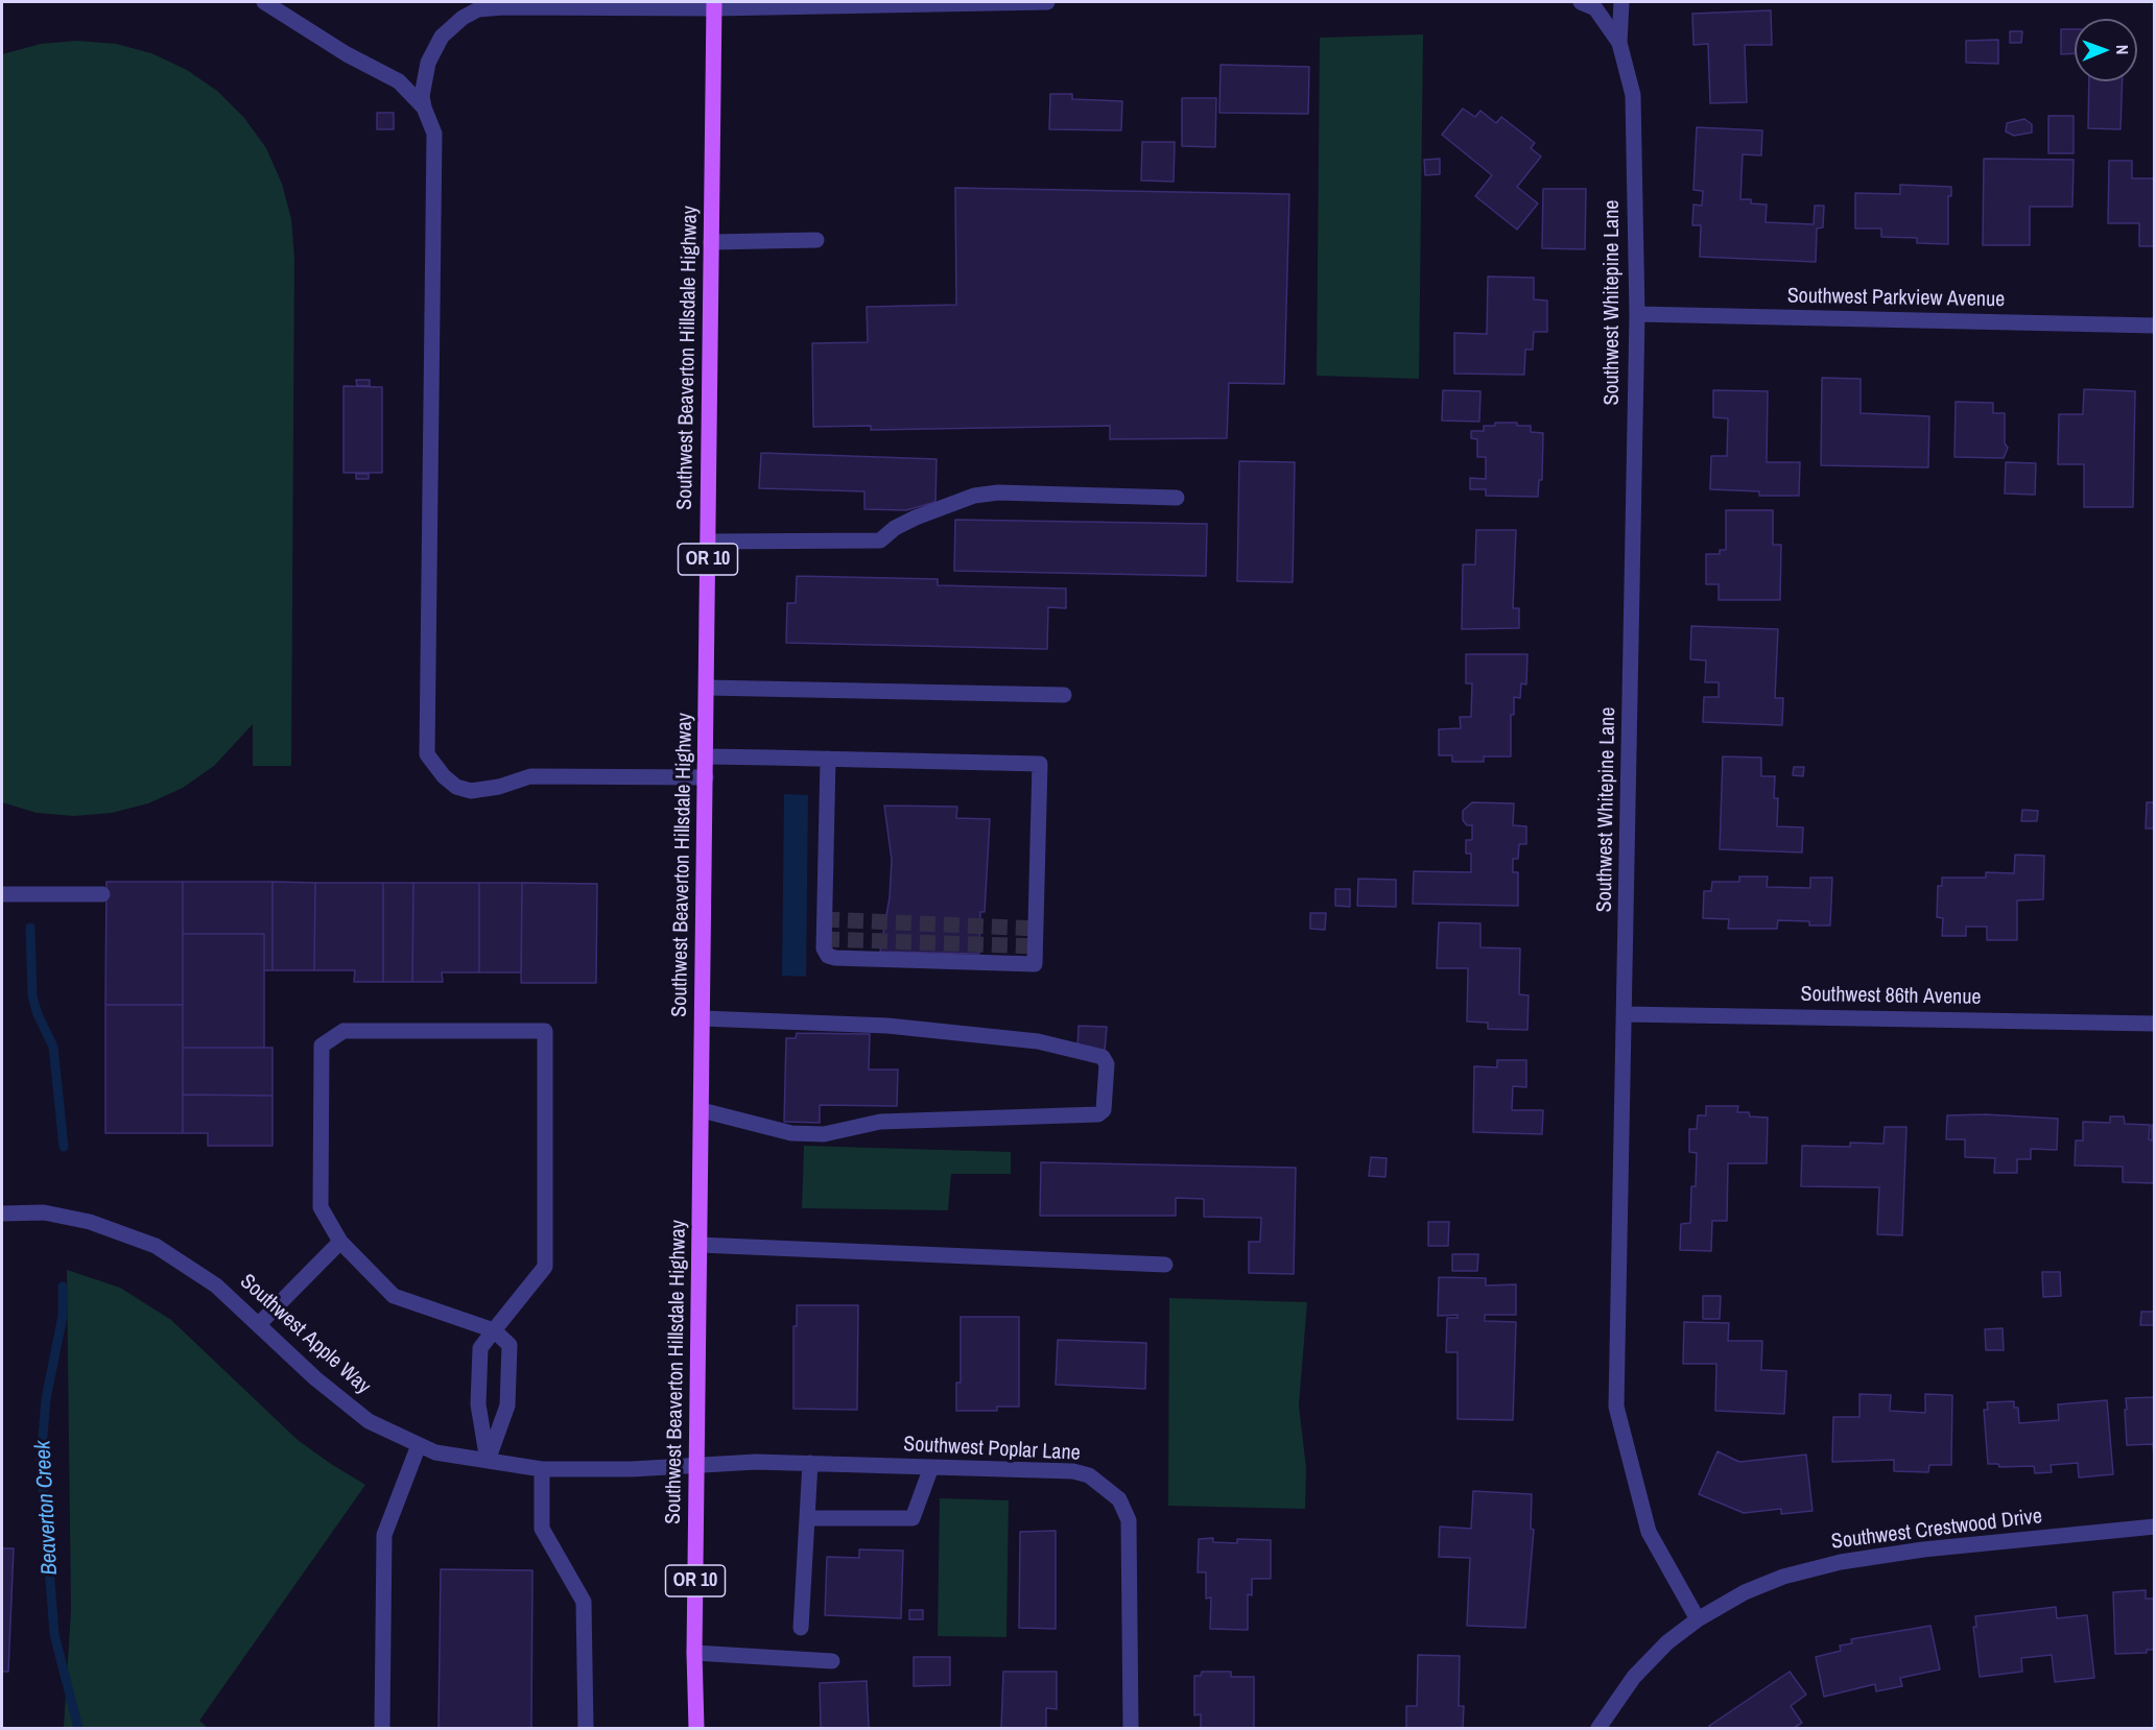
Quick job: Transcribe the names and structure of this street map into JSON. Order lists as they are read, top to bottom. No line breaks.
{"streets":{"main road":["Southwest Beaverton Hillsdale Highway","OR 10"],"street":["Southwest Parkview Avenue","Southwest Whitepine Lane","Southwest 86th Avenue","Southwest Apple Way","Southwest Poplar Lane","Southwest Crestwood Drive"]},"crossings":[["Southwest Parkview Avenue","Southwest Whitepine Lane"],["Southwest Whitepine Lane","Southwest 86th Avenue"],["Southwest Whitepine Lane","Southwest Crestwood Drive"],["Southwest Beaverton Hillsdale Highway","Southwest Apple Way"],["Southwest Beaverton Hillsdale Highway","Southwest Poplar Lane"],["Southwest Apple Way","Southwest Poplar Lane"]],"water":["Beaverton Creek"],"north":"right"}
